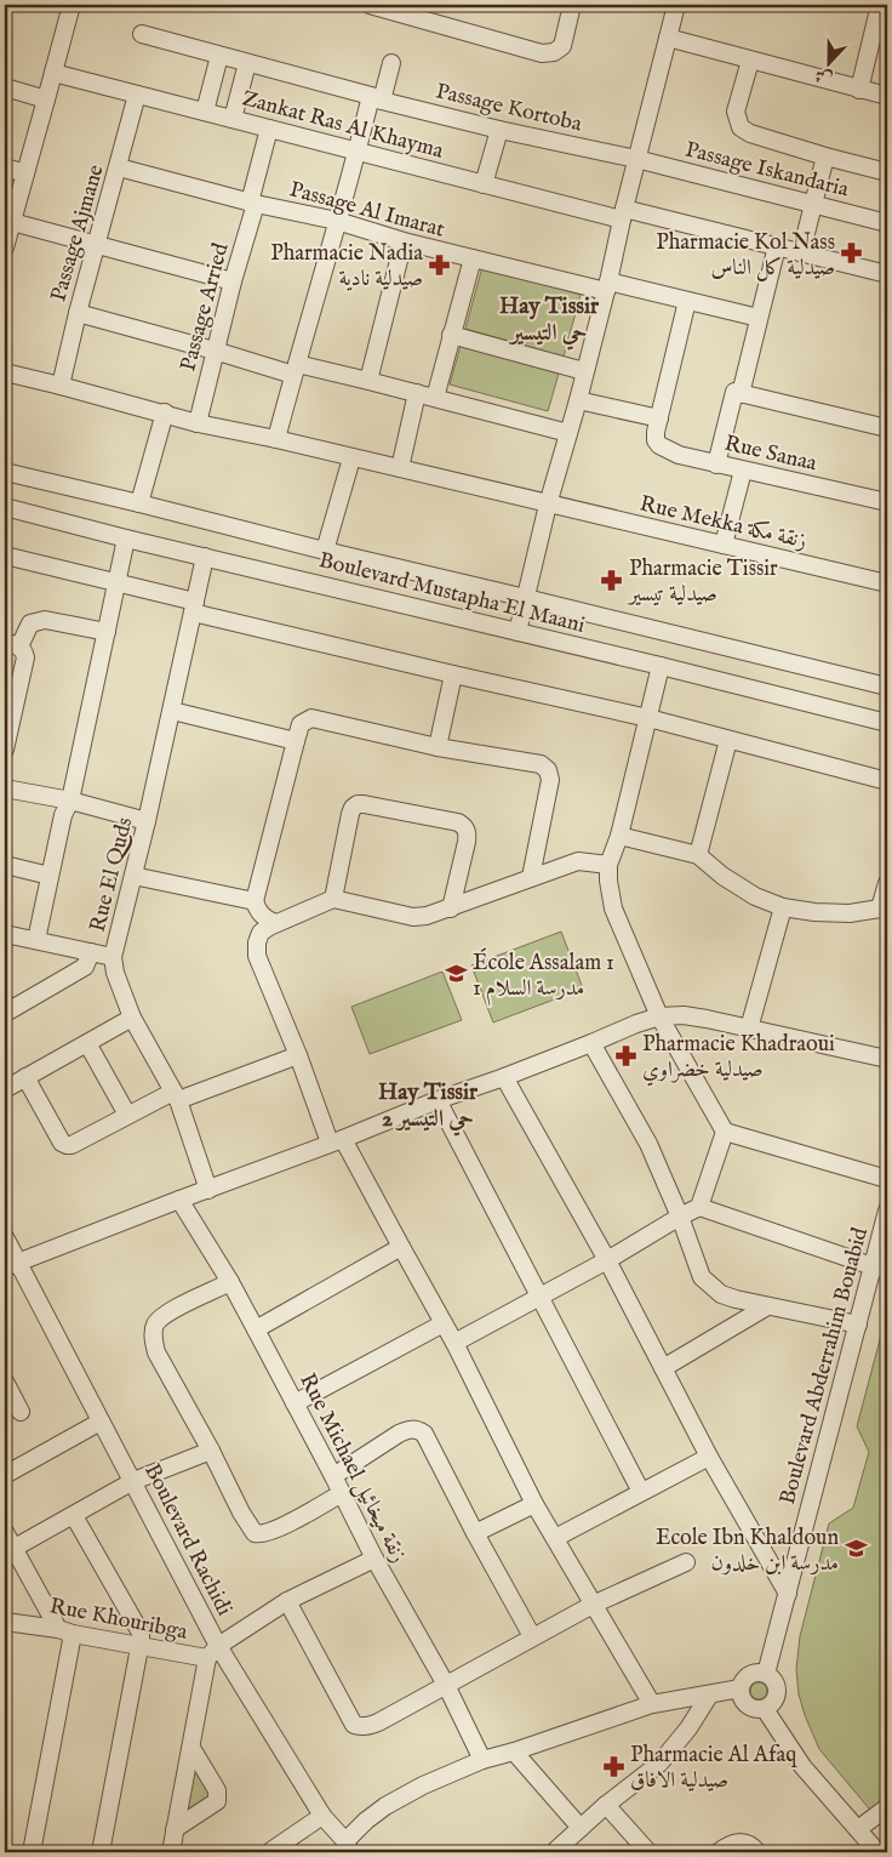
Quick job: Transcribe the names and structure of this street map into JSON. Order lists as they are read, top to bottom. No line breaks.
{"streets":{"street":["Passage Kortoba","Zankat Ras Al Khayma","Passage Iskandaria","Passage Al Imarat","Passage Ajmane","Passage Arried","Rue Sanaa","Rue Mekka زنقة مكة","Boulevard Mustapha El Maani","Rue El Quds","Boulevard Abderrahim Bouabid","Rue Michael زنقة ميخائيل","Boulevard Rachidi","Rue Khouribga"]},"crossings":[["Passage Kortoba","Passage Iskandaria"],["Zankat Ras Al Khayma","Passage Ajmane"],["Zankat Ras Al Khayma","Passage Arried"],["Passage Al Imarat","Passage Ajmane"],["Passage Al Imarat","Passage Arried"],["Passage Ajmane","Rue Mekka زنقة مكة"],["Passage Arried","Rue Mekka زنقة مكة"],["Boulevard Mustapha El Maani","Rue El Quds"],["Boulevard Rachidi","Rue Khouribga"]],"districts":["Hay Tissir حي التيسير","Hay Tissir 2 حي التيسير"],"places":{"pharmacy":["Pharmacie Kol Nass صيدلية كل الناس","Pharmacie Nadia صيدلية نادية","Pharmacie Tissir صيدلية تيسير","Pharmacie Khadraoui صيدلية خضراوي","Pharmacie Al Afaq صيدلية الافاق"],"school or university":["École Assalam 1 مدرسة السلام 1","Ecole Ibn Khaldoun مدرسة ابن خلدون"]},"north":"bottom"}
